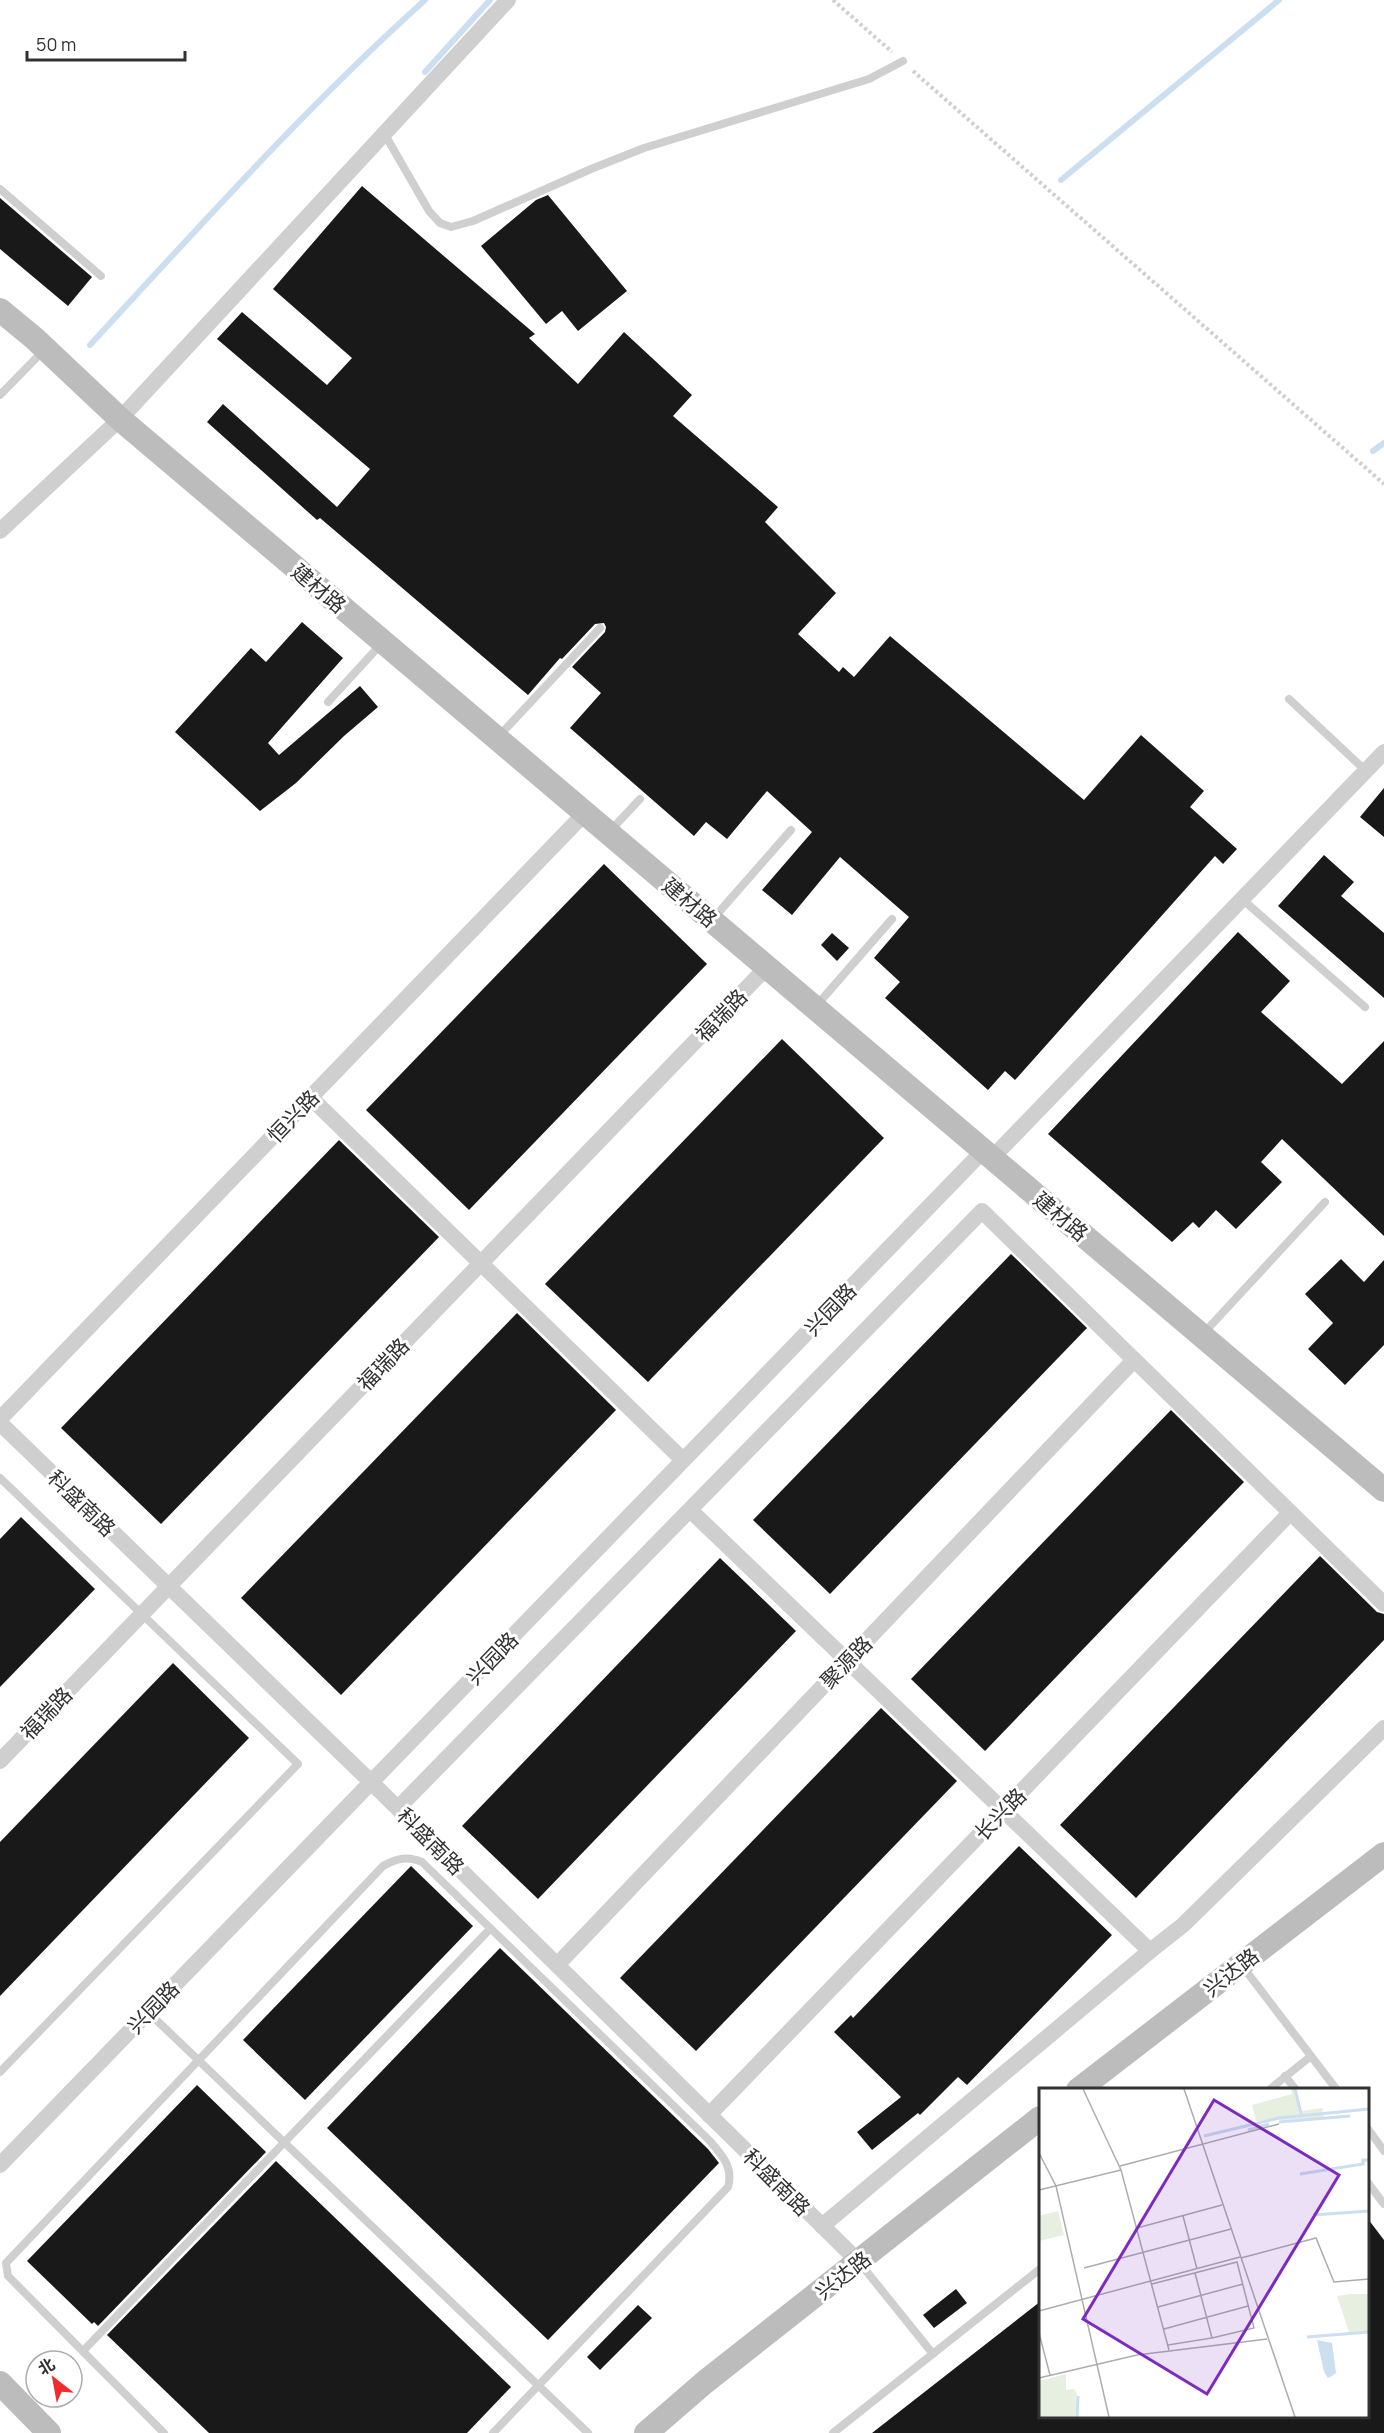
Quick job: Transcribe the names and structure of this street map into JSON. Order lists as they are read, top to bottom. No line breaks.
{"streets":{"street":["建材路","福瑞路","恒兴路","兴园路","科盛南路","聚源路","长兴路","兴达路"]},"crossings":[["建材路","福瑞路"],["建材路","恒兴路"],["建材路","兴园路"],["福瑞路","科盛南路"],["恒兴路","科盛南路"],["兴园路","科盛南路"],["科盛南路","聚源路"],["科盛南路","长兴路"],["科盛南路","兴达路"]],"scale_bar":"50 m","north":"top left"}
